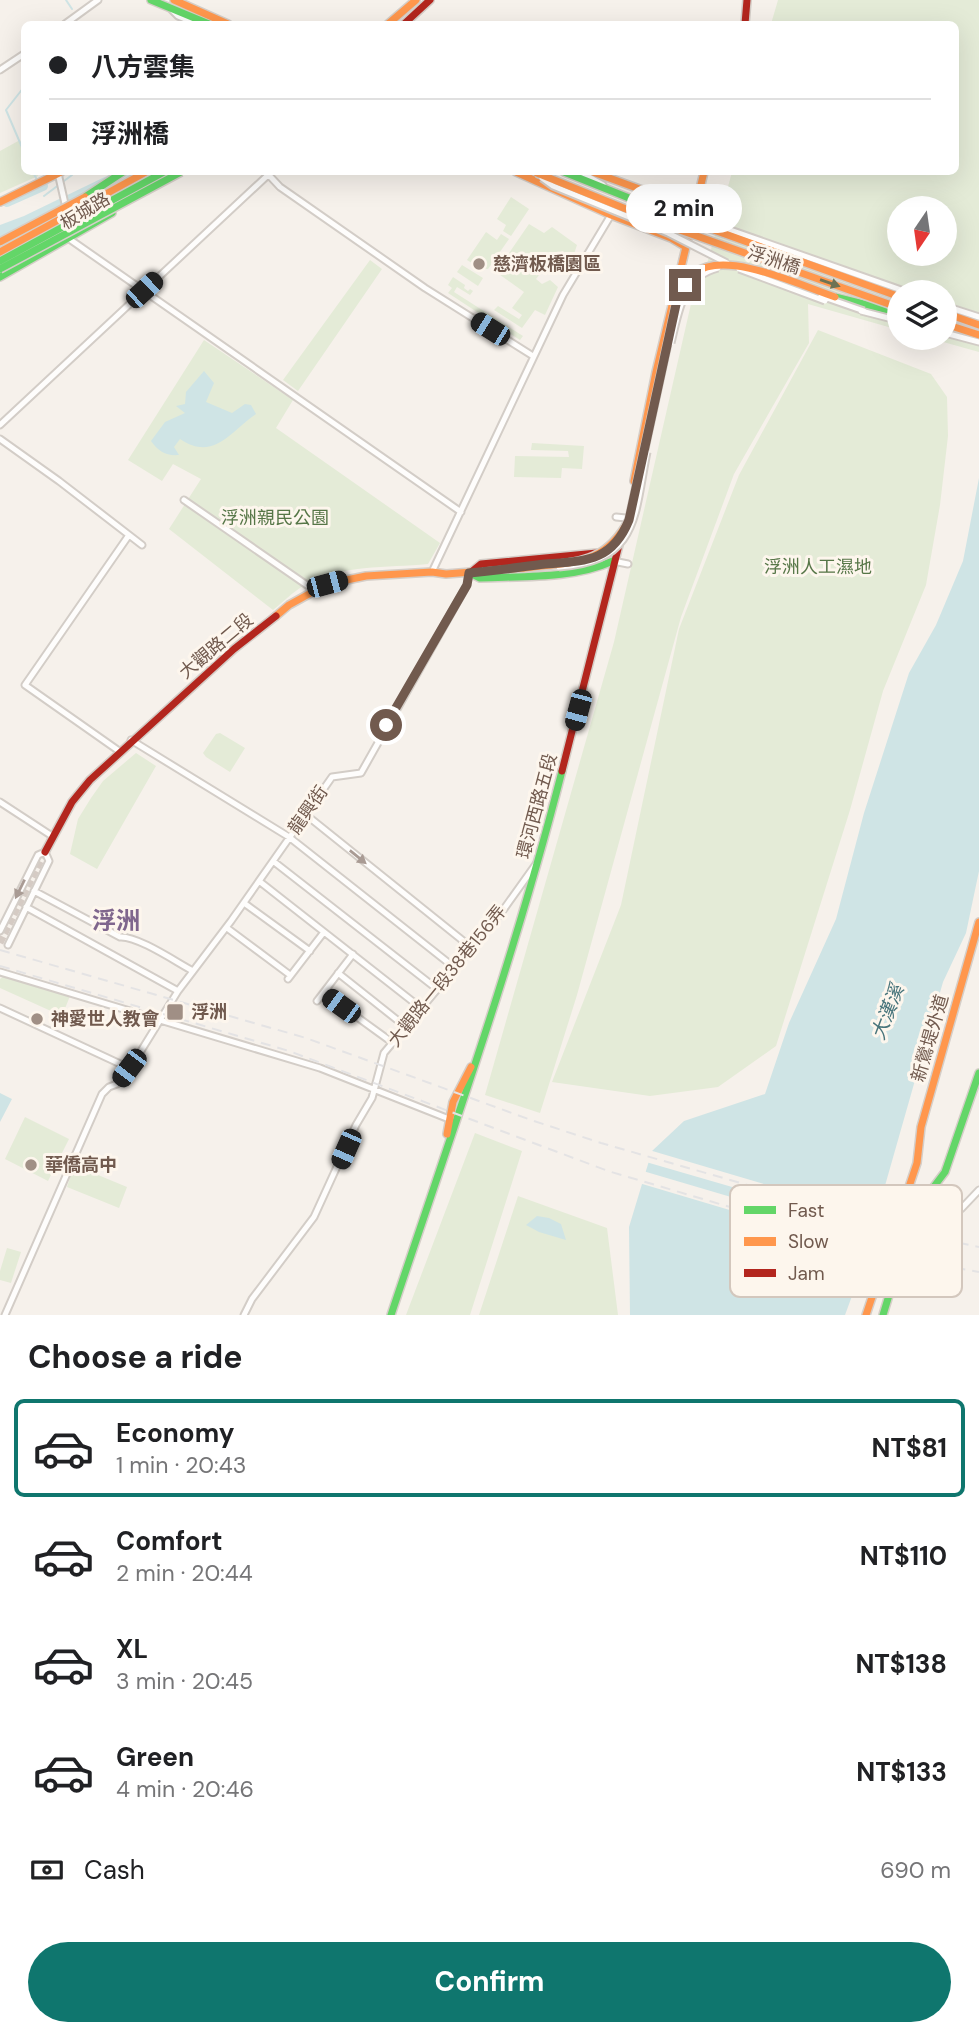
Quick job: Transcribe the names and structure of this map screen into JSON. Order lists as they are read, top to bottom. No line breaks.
{"streets":{"main road":["板城路","浮洲橋","大觀路二段","環河西路五段","新鶯堤外道"],"street":["龍興街","大觀路一段38巷156弄"]},"crossings":[["浮洲橋","大觀路二段"],["浮洲橋","龍興街"],["大觀路二段","龍興街"],["環河西路五段","大觀路一段38巷156弄"]],"districts":["浮洲"],"water":["大漢溪"],"parks":["浮洲親民公園","浮洲人工濕地"],"places":{"other":["慈濟板橋園區","神愛世人教會","華僑高中"],"transit":["浮洲"]},"legend":["Fast","Slow","Jam"],"north":"bottom","page":{"banner":["八方雲集","浮洲橋"],"bubble":"2 min","heading":"Choose a ride","list":[{"name":"Economy","note":"1 min · 20:43","value":"NT$81"},{"name":"Comfort","note":"2 min · 20:44","value":"NT$110"},{"name":"XL","note":"3 min · 20:45","value":"NT$138"},{"name":"Green","note":"4 min · 20:46","value":"NT$133"}],"pay":["Cash","690 m"],"buttons":"Confirm"}}
